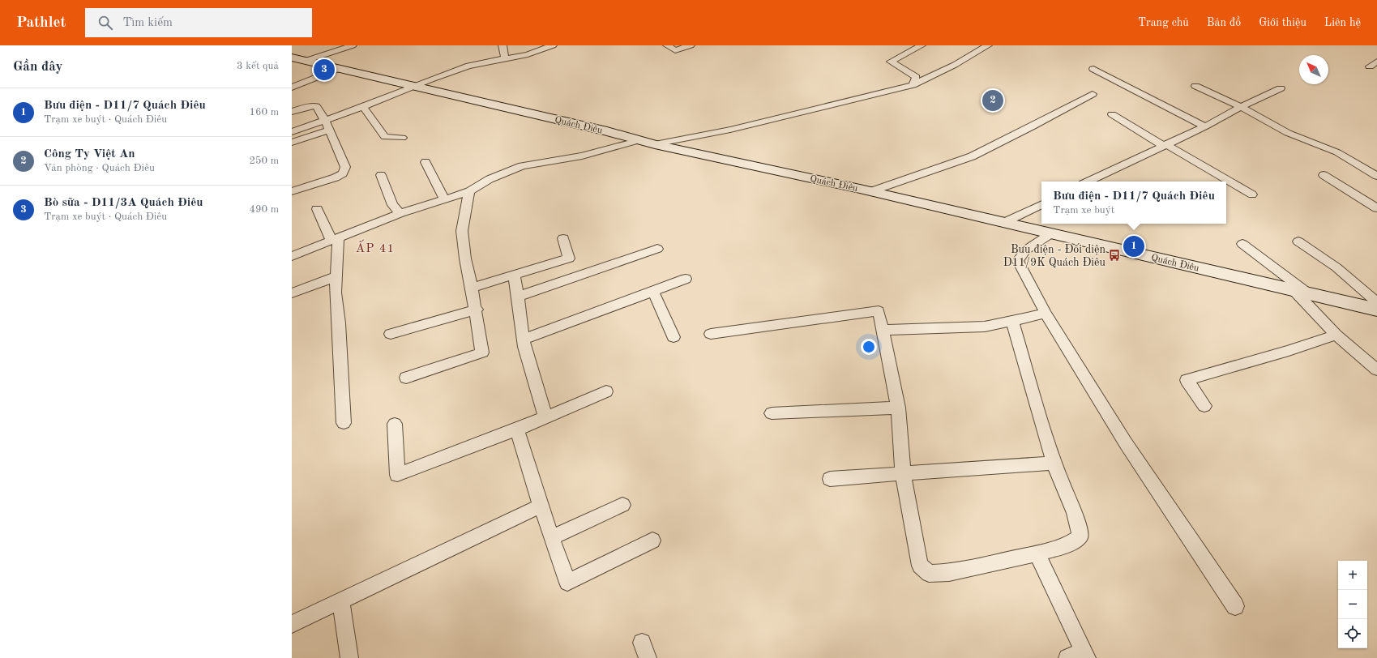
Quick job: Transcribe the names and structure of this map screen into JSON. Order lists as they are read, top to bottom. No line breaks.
{"streets":{"main road":["Quách Điêu"]},"districts":["ẤP 41"],"places":{"bus stop":["Bưu điện - Đối diện D11/9K Quách Điêu"]},"north":"top left","page":{"header":"Pathlet","search":"Tìm kiếm","nav":["Trang chủ","Bản đồ","Giới thiệu","Liên hệ"],"heading":["Gần đây","3 kết quả"],"pins":["3","2","1"],"list":[{"mark":"1","name":"Bưu điện - D11/7 Quách Điêu","note":"Trạm xe buýt · Quách Điêu","value":"160 m"},{"mark":"2","name":"Công Ty Việt An","note":"Văn phòng · Quách Điêu","value":"250 m"},{"mark":"3","name":"Bò sữa - D11/3A Quách Điêu","note":"Trạm xe buýt · Quách Điêu","value":"490 m"}],"popup":["Bưu điện - D11/7 Quách Điêu","Trạm xe buýt"],"map_buttons":["+","−"]}}
